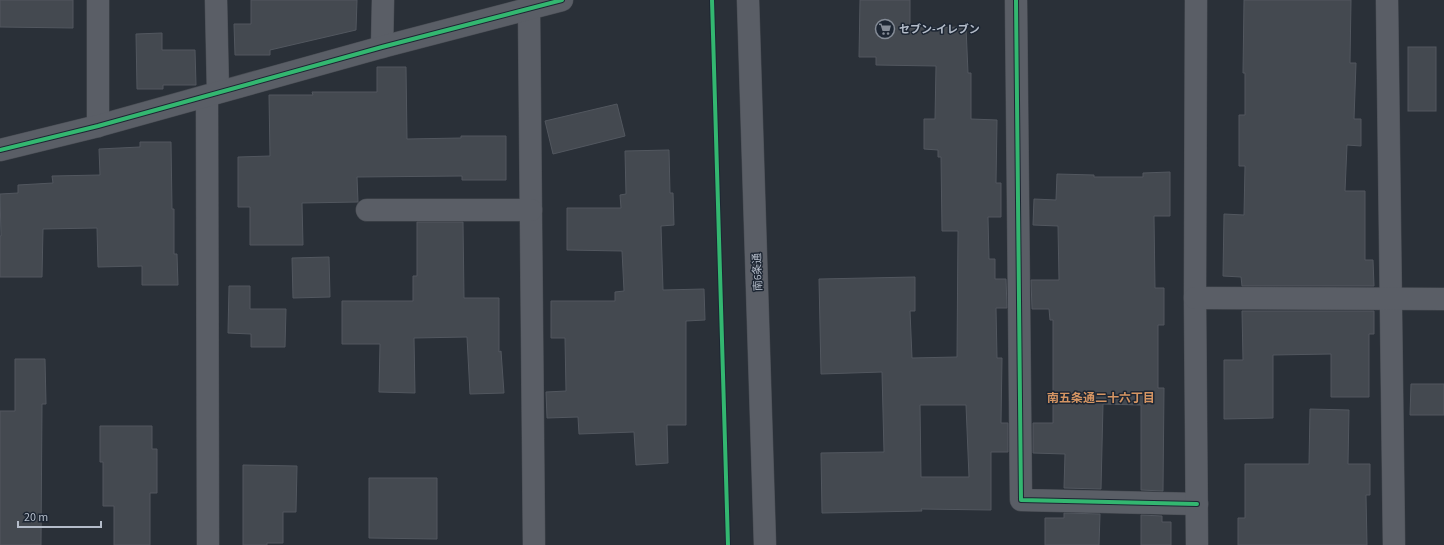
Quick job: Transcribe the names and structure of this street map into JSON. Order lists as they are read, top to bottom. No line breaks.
{"streets":{"street":["南6条通"]},"districts":["南五条通二十六丁目"],"places":{"supermarket":["セブン-イレブン"]},"scale_bar":"20 m"}
